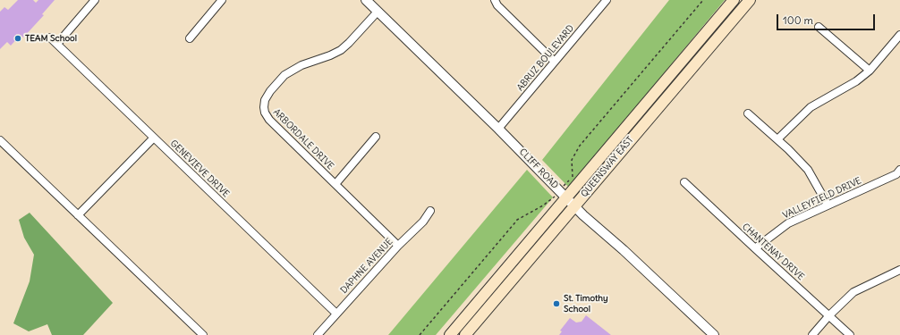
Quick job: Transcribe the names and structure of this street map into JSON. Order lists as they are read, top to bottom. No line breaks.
{"streets":{"main road":["QUEENSWAY EAST"],"street":["ABRUZ BOULEVARD","ARBORDALE DRIVE","GENEVIEVE DRIVE","CLIFF ROAD","VALLEYFIELD DRIVE","CHANTENAY DRIVE","DAPHNE AVENUE"]},"crossings":[["ABRUZ BOULEVARD","CLIFF ROAD"],["ARBORDALE DRIVE","CLIFF ROAD"],["ARBORDALE DRIVE","DAPHNE AVENUE"],["QUEENSWAY EAST","CLIFF ROAD"],["GENEVIEVE DRIVE","DAPHNE AVENUE"],["VALLEYFIELD DRIVE","CHANTENAY DRIVE"]],"places":["TEAM School","St. Timothy School"],"scale_bar":"100 m"}
